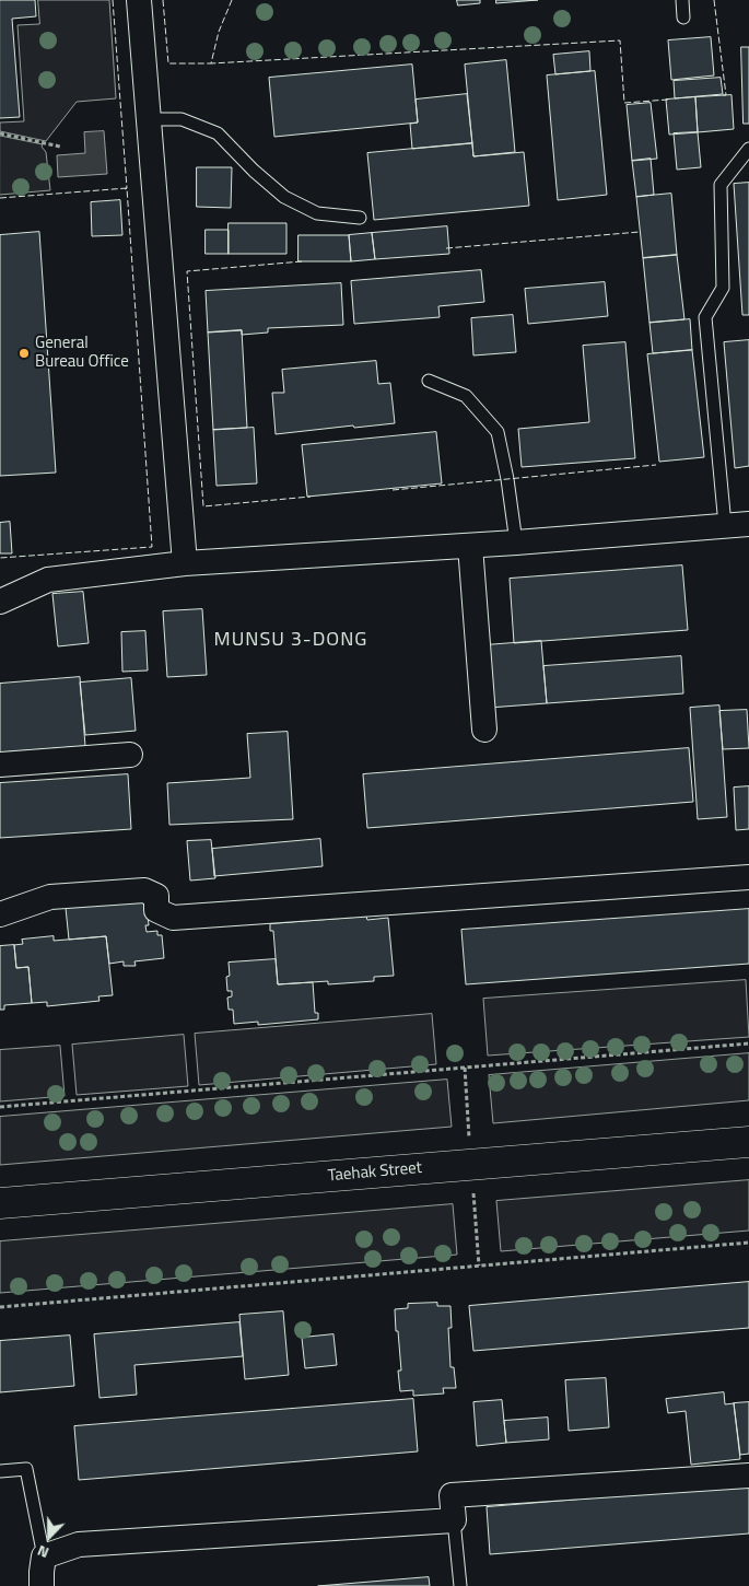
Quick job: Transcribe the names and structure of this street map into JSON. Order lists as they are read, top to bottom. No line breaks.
{"streets":{"main road":["Taehak Street"]},"districts":["MUNSU 3-DONG"],"places":["General Bureau Office"],"north":"bottom"}
